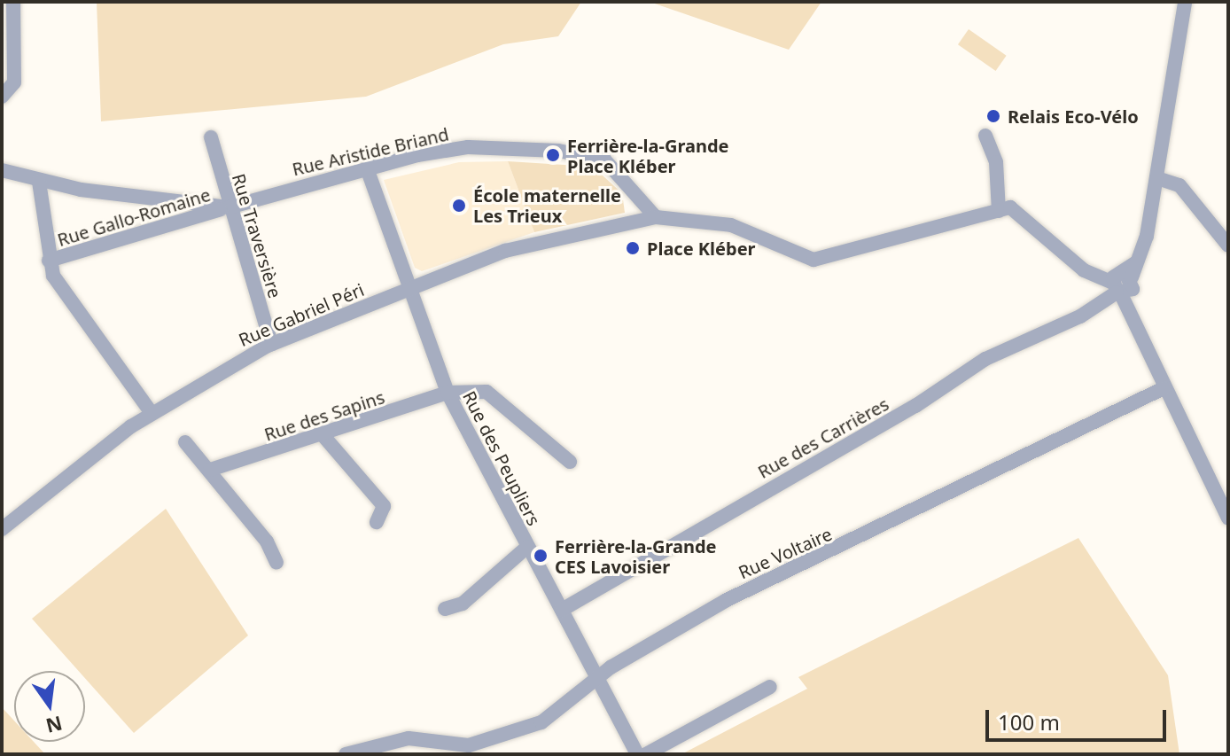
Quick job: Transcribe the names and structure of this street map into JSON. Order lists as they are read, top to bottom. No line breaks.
{"streets":{"street":["Rue Aristide Briand","Rue Gallo-Romaine","Rue Traversière","Rue Gabriel Péri","Rue des Sapins","Rue des Carrières","Rue des Peupliers","Rue Voltaire"]},"crossings":[["Rue Aristide Briand","Rue Gallo-Romaine"],["Rue Aristide Briand","Rue Traversière"],["Rue Aristide Briand","Rue Gabriel Péri"],["Rue Aristide Briand","Rue des Peupliers"],["Rue Gallo-Romaine","Rue Traversière"],["Rue Traversière","Rue Gabriel Péri"],["Rue Gabriel Péri","Rue des Peupliers"],["Rue des Sapins","Rue des Peupliers"],["Rue des Carrières","Rue des Peupliers"],["Rue des Peupliers","Rue Voltaire"]],"places":["Relais Eco-Vélo","Ferrière-la-Grande Place Kléber","École maternelle Les Trieux","Place Kléber","Ferrière-la-Grande CES Lavoisier"],"scale_bar":"100 m","north":"bottom"}
